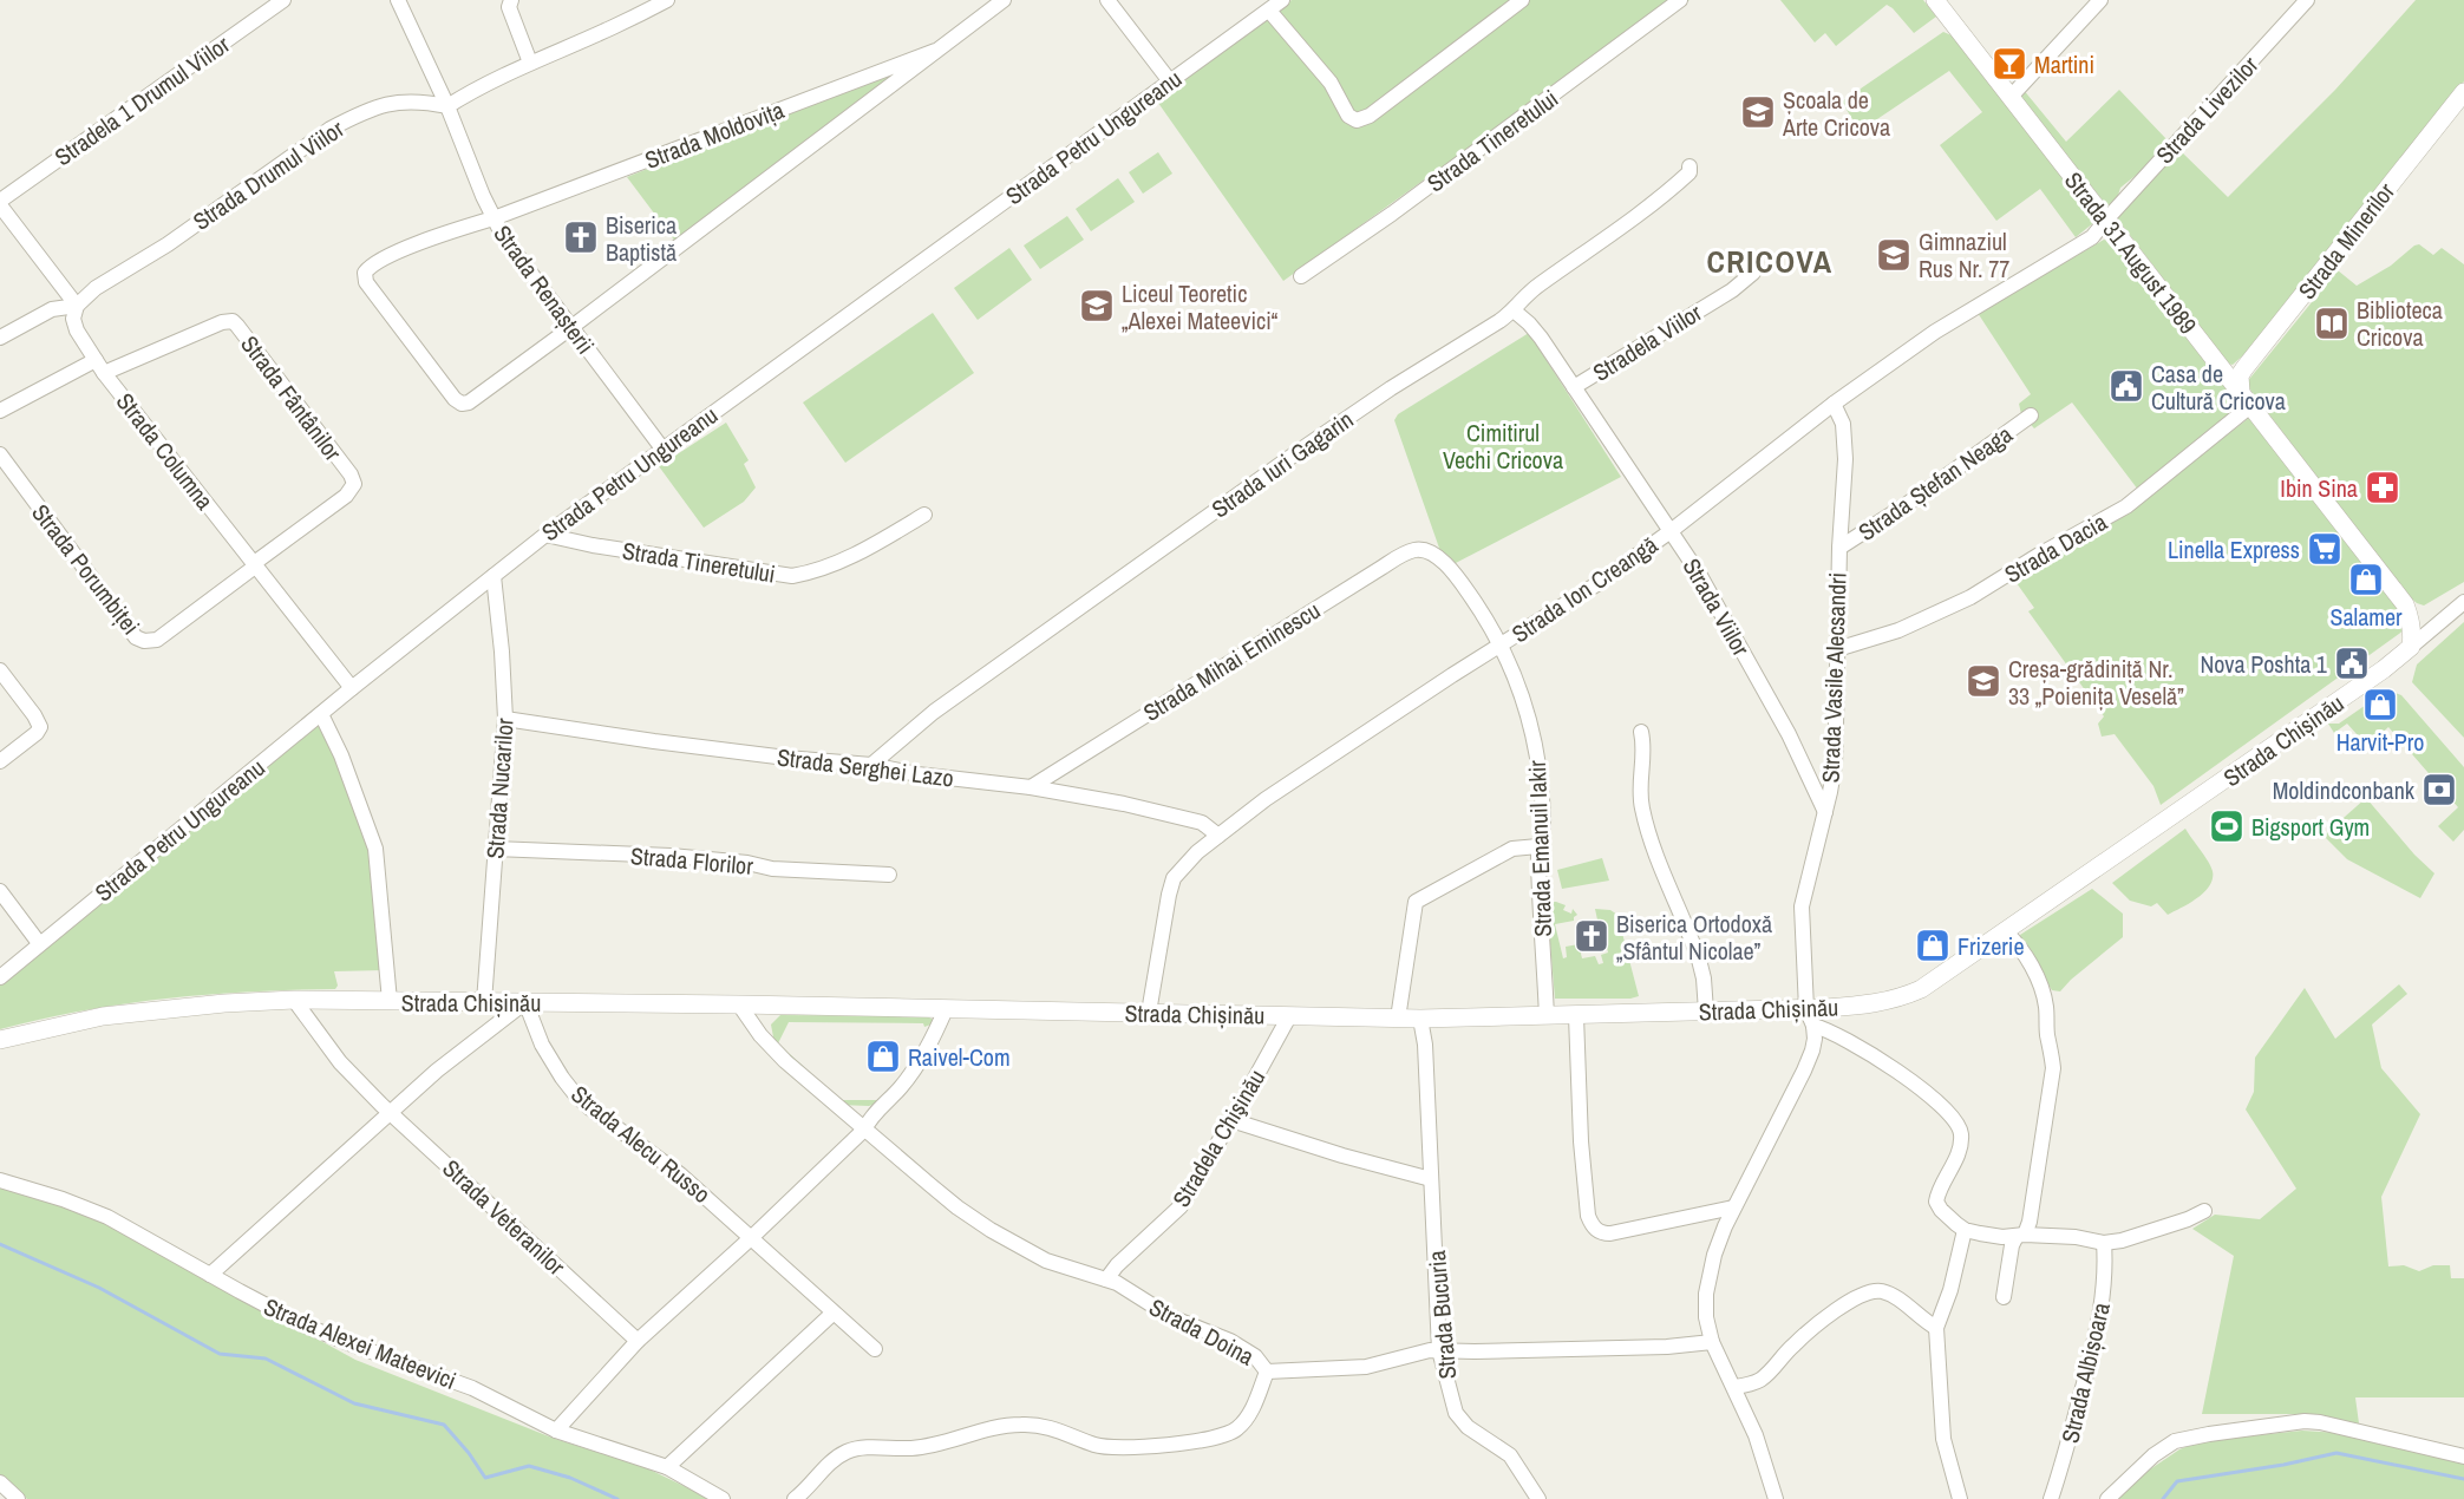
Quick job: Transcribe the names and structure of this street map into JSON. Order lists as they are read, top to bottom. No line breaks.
{"streets":{"street":["Stradela 1 Drumul Viilor","Strada Livezilor","Strada Moldovița","Strada Petru Ungureanu","Strada Tineretului","Strada Drumul Viilor","Strada Minerilor","Strada 31 August 1989","Strada Renașterii","Stradela Viilor","Strada Fântânilor","Strada Columna","Strada Iuri Gagarin","Strada Ștefan Neaga","Strada Dacia","Strada Porumbiței","Strada Ion Creangă","Strada Viilor","Strada Mihai Eminescu","Strada Vasile Alecsandri","Strada Chișinău","Strada Serghei Lazo","Strada Nucarilor","Strada Emanuil Iakir","Strada Florilor","Stradela Chişinău","Strada Alecu Russo","Strada Veteranilor","Strada Bucuria","Strada Doina","Strada Alexei Mateevici","Strada Albișoara"]},"crossings":[["Stradela 1 Drumul Viilor","Strada Columna"],["Strada Livezilor","Strada 31 August 1989"],["Strada Livezilor","Strada Ion Creangă"],["Strada Moldovița","Strada Renașterii"],["Strada Petru Ungureanu","Strada Tineretului"],["Strada Petru Ungureanu","Strada Renașterii"],["Strada Petru Ungureanu","Strada Columna"],["Strada Petru Ungureanu","Strada Nucarilor"],["Strada Drumul Viilor","Strada Renașterii"],["Strada Drumul Viilor","Strada Columna"],["Strada Minerilor","Strada 31 August 1989"],["Strada Minerilor","Strada Dacia"],["Strada 31 August 1989","Strada Dacia"],["Strada 31 August 1989","Strada Ion Creangă"],["Strada 31 August 1989","Strada Chișinău"],["Stradela Viilor","Strada Viilor"],["Strada Fântânilor","Strada Columna"],["Strada Fântânilor","Strada Porumbiței"],["Strada Columna","Strada Porumbiței"],["Strada Iuri Gagarin","Strada Viilor"],["Strada Iuri Gagarin","Strada Serghei Lazo"],["Strada Ștefan Neaga","Strada Vasile Alecsandri"],["Strada Dacia","Strada Vasile Alecsandri"],["Strada Ion Creangă","Strada Viilor"],["Strada Ion Creangă","Strada Vasile Alecsandri"],["Strada Ion Creangă","Strada Chișinău"],["Strada Ion Creangă","Strada Serghei Lazo"],["Strada Ion Creangă","Strada Emanuil Iakir"],["Strada Viilor","Strada Vasile Alecsandri"],["Strada Mihai Eminescu","Strada Serghei Lazo"],["Strada Mihai Eminescu","Strada Emanuil Iakir"],["Strada Vasile Alecsandri","Strada Chișinău"],["Strada Chișinău","Strada Nucarilor"],["Strada Chișinău","Strada Emanuil Iakir"],["Strada Chișinău","Stradela Chişinău"],["Strada Chișinău","Strada Alecu Russo"],["Strada Chișinău","Strada Veteranilor"],["Strada Chișinău","Strada Bucuria"],["Strada Chișinău","Strada Doina"],["Strada Serghei Lazo","Strada Nucarilor"],["Strada Nucarilor","Strada Florilor"],["Stradela Chişinău","Strada Doina"],["Strada Bucuria","Strada Doina"]],"districts":["CRICOVA"],"parks":["Cimitirul Vechi Cricova"],"places":{"bar":["Martini"],"school or university":["Școala de Arte Cricova","Gimnaziul Rus Nr. 77","Liceul Teoretic „Alexei Mateevici“","Creșa-grădiniță Nr. 33 „Poienița Veselă”"],"church":["Biserica Baptistă","Biserica Ortodoxă „Sfântul Nicolae”"],"library":["Biblioteca Cricova"],"public building":["Casa de Cultură Cricova","Nova Poshta 1"],"pharmacy":["Ibin Sina"],"supermarket":["Linella Express"],"shop":["Salamer","Harvit-Pro","Frizerie","Raivel-Com"],"bank":["Moldindconbank"],"sports":["Bigsport Gym"]}}
